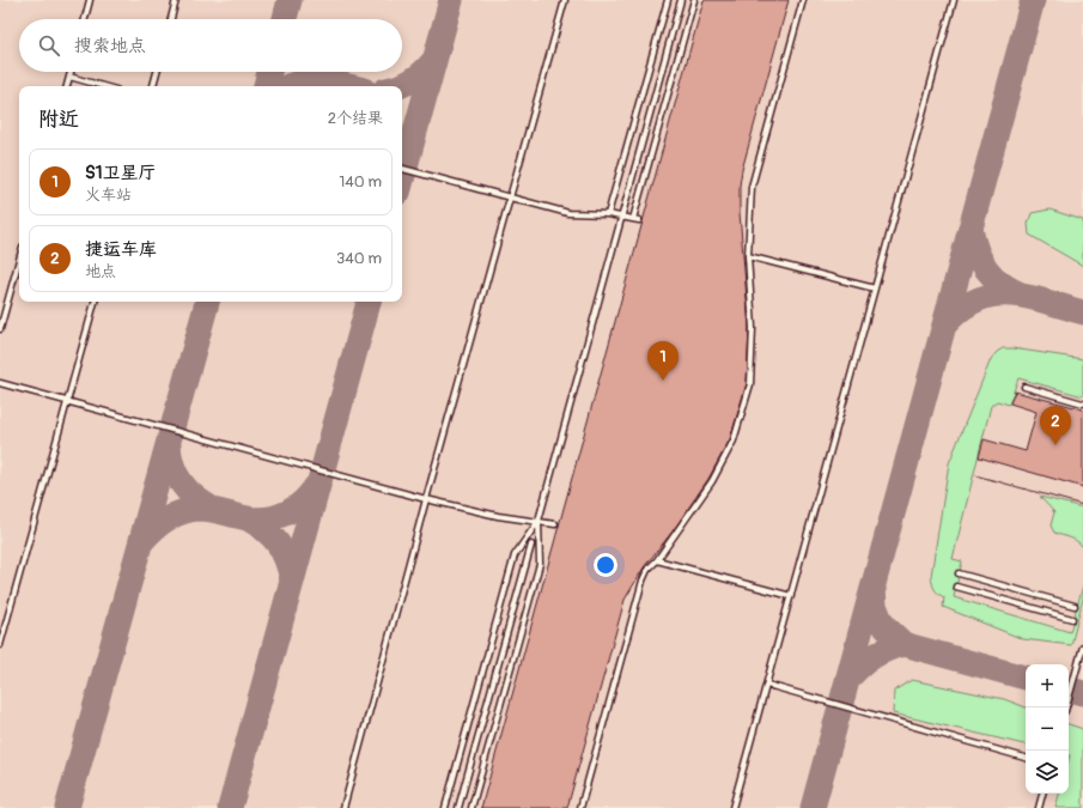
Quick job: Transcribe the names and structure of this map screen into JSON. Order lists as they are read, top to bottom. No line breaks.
{"page":{"search":"搜索地点","heading":["附近","2个结果"],"list":[{"mark":"1","name":"S1卫星厅","note":"火车站","value":"140 m"},{"mark":"2","name":"捷运车库","note":"地点","value":"340 m"}],"pins":["1","2"],"map_buttons":["+","−"]}}
